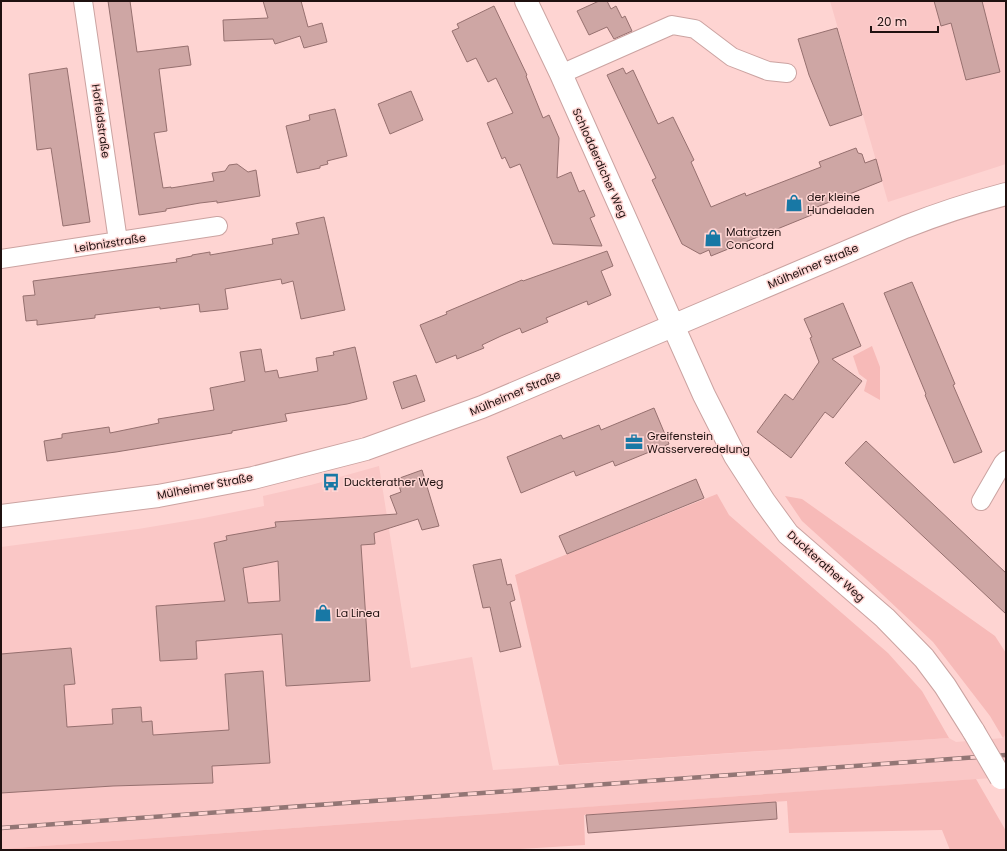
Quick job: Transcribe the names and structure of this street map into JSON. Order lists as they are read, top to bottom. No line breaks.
{"streets":{"main road":["Schlodderdicher Weg","Mülheimer Straße","Duckterather Weg"],"street":["Hoffeldstraße","Leibnizstraße"]},"crossings":[["Hoffeldstraße","Leibnizstraße"],["Schlodderdicher Weg","Mülheimer Straße"],["Schlodderdicher Weg","Duckterather Weg"],["Mülheimer Straße","Duckterather Weg"]],"places":{"shop":["der kleine Hundeladen","Matratzen Concord","La Linea"],"office":["Greifenstein Wasserveredelung"],"bus stop":["Duckterather Weg"]},"scale_bar":"20 m"}
